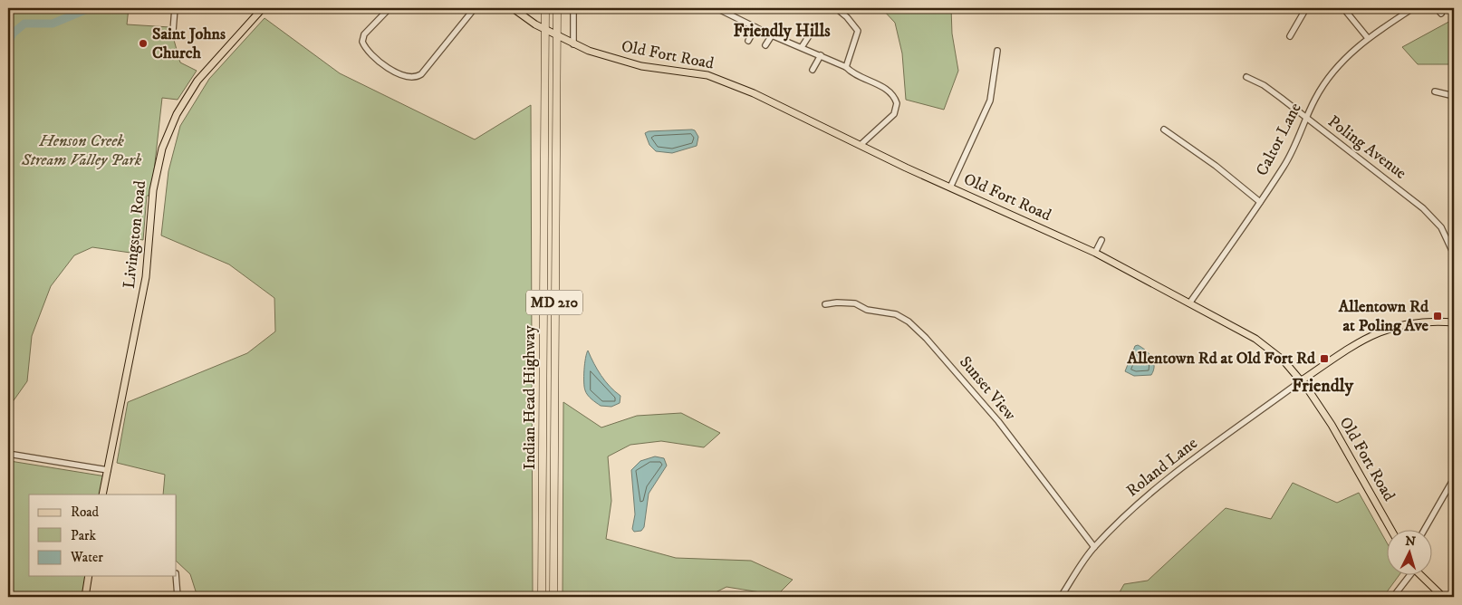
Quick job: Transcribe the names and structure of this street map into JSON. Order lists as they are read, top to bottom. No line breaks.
{"streets":{"highway":["MD 210","Indian Head Highway"],"main road":["Old Fort Road","Livingston Road"],"street":["Caltor Lane","Poling Avenue","Sunset View","Roland Lane"]},"crossings":[["Old Fort Road","Caltor Lane"],["Old Fort Road","Indian Head Highway"],["Old Fort Road","Roland Lane"],["Caltor Lane","Poling Avenue"],["Sunset View","Roland Lane"]],"districts":["Friendly Hills","Friendly"],"parks":["Henson Creek Stream Valley Park"],"places":{"other":["Saint Johns Church"],"transit":["Allentown Rd at Poling Ave","Allentown Rd at Old Fort Rd"]},"legend":["Road","Park","Water"],"north":"top"}
